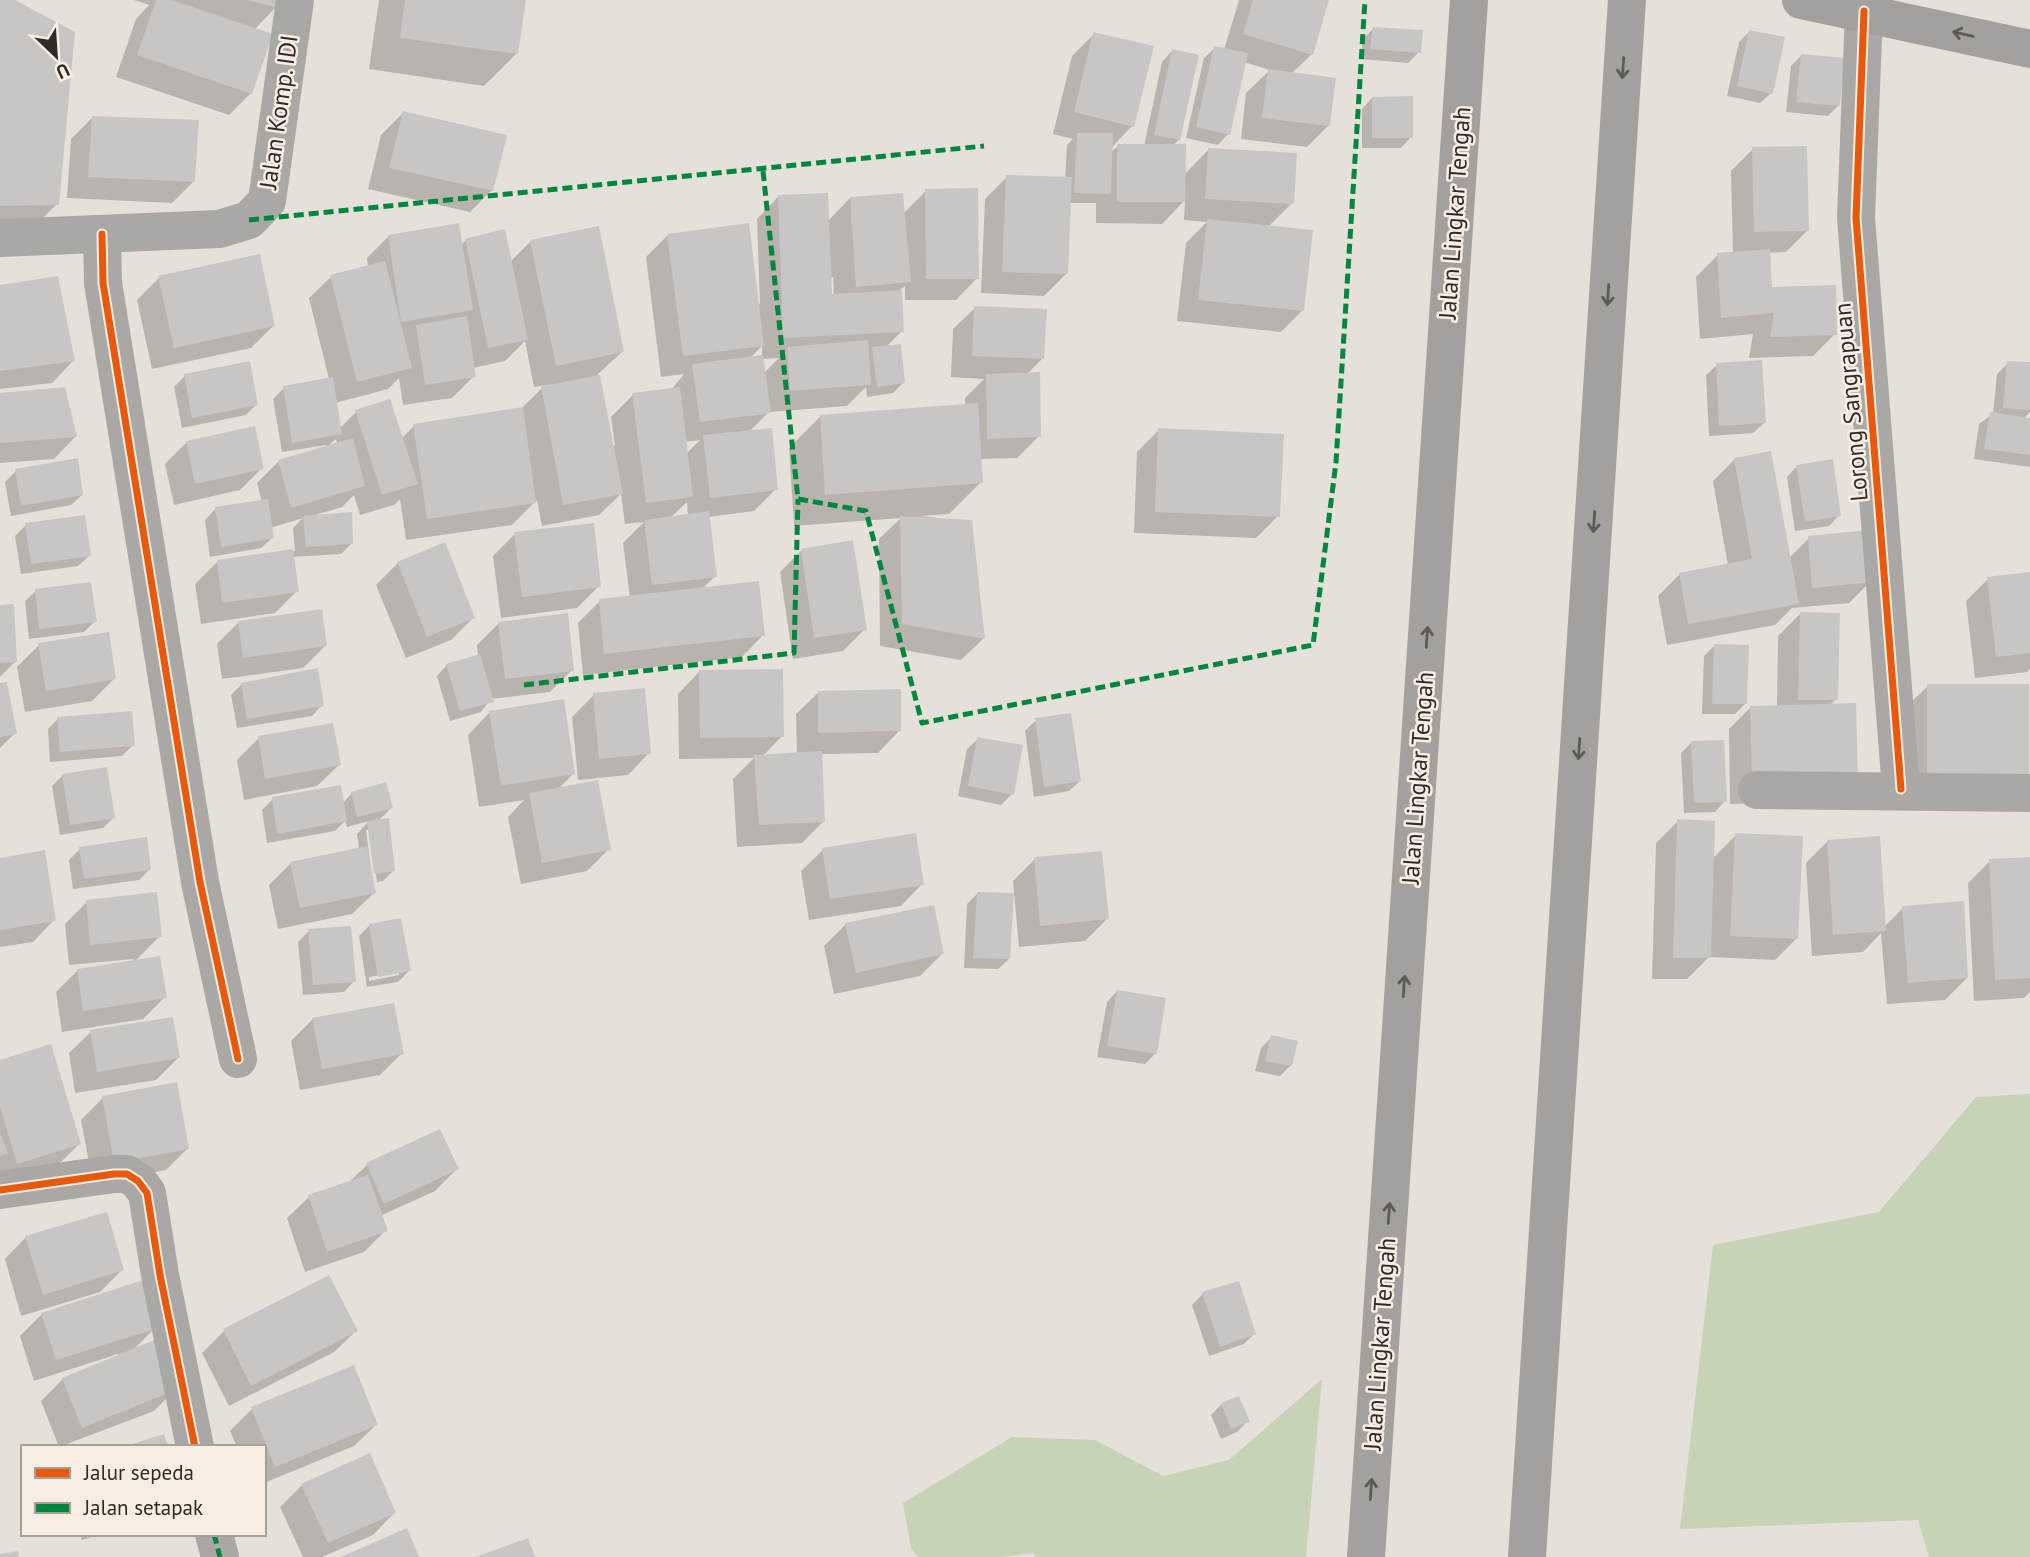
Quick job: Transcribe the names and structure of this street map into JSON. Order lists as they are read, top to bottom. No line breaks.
{"streets":{"main road":["Jalan Lingkar Tengah"],"street":["Jalan Komp. IDI","Lorong Sangrapuan"]},"legend":["Jalur sepeda","Jalan setapak"],"north":"bottom right"}
